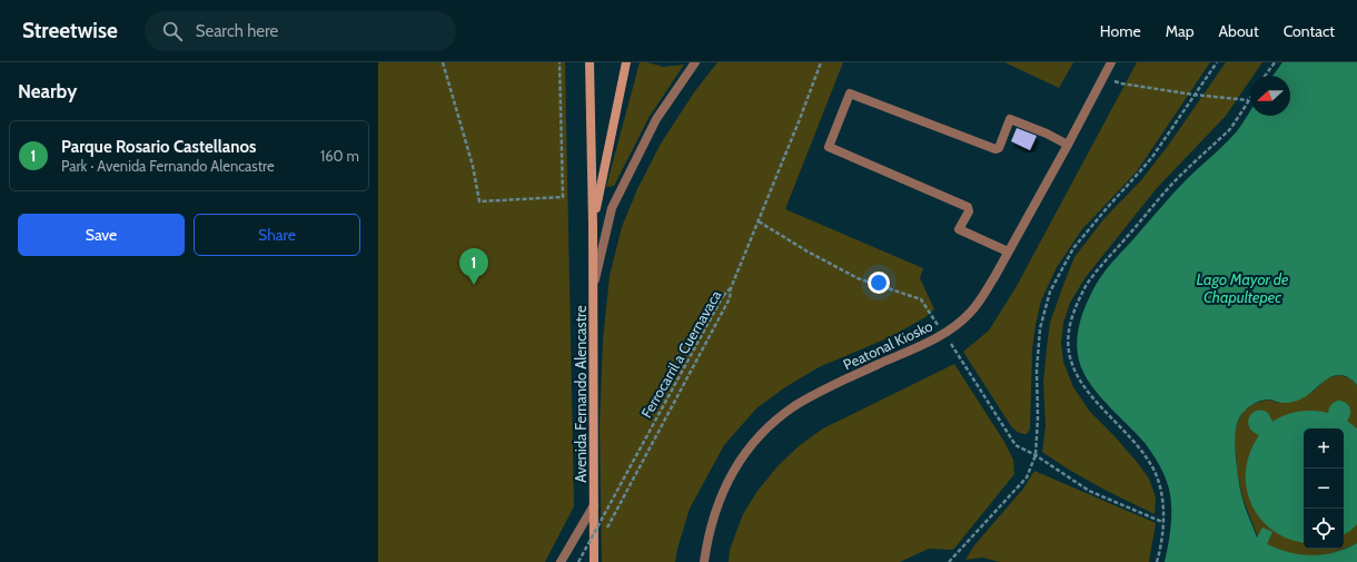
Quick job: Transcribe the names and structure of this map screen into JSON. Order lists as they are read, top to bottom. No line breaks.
{"streets":{"street":["Peatonal Kiosko","Avenida Fernando Alencastre"],"path":["Ferrocarril a Cuernavaca"]},"water":["Lago Mayor de Chapultepec"],"north":"left","page":{"header":"Streetwise","search":"Search here","nav":["Home","Map","About","Contact"],"heading":"Nearby","list":[{"mark":"1","name":"Parque Rosario Castellanos","note":"Park · Avenida Fernando Alencastre","value":"160 m"}],"buttons":["Save","Share"],"pins":"1","map_buttons":["+","−"]}}
